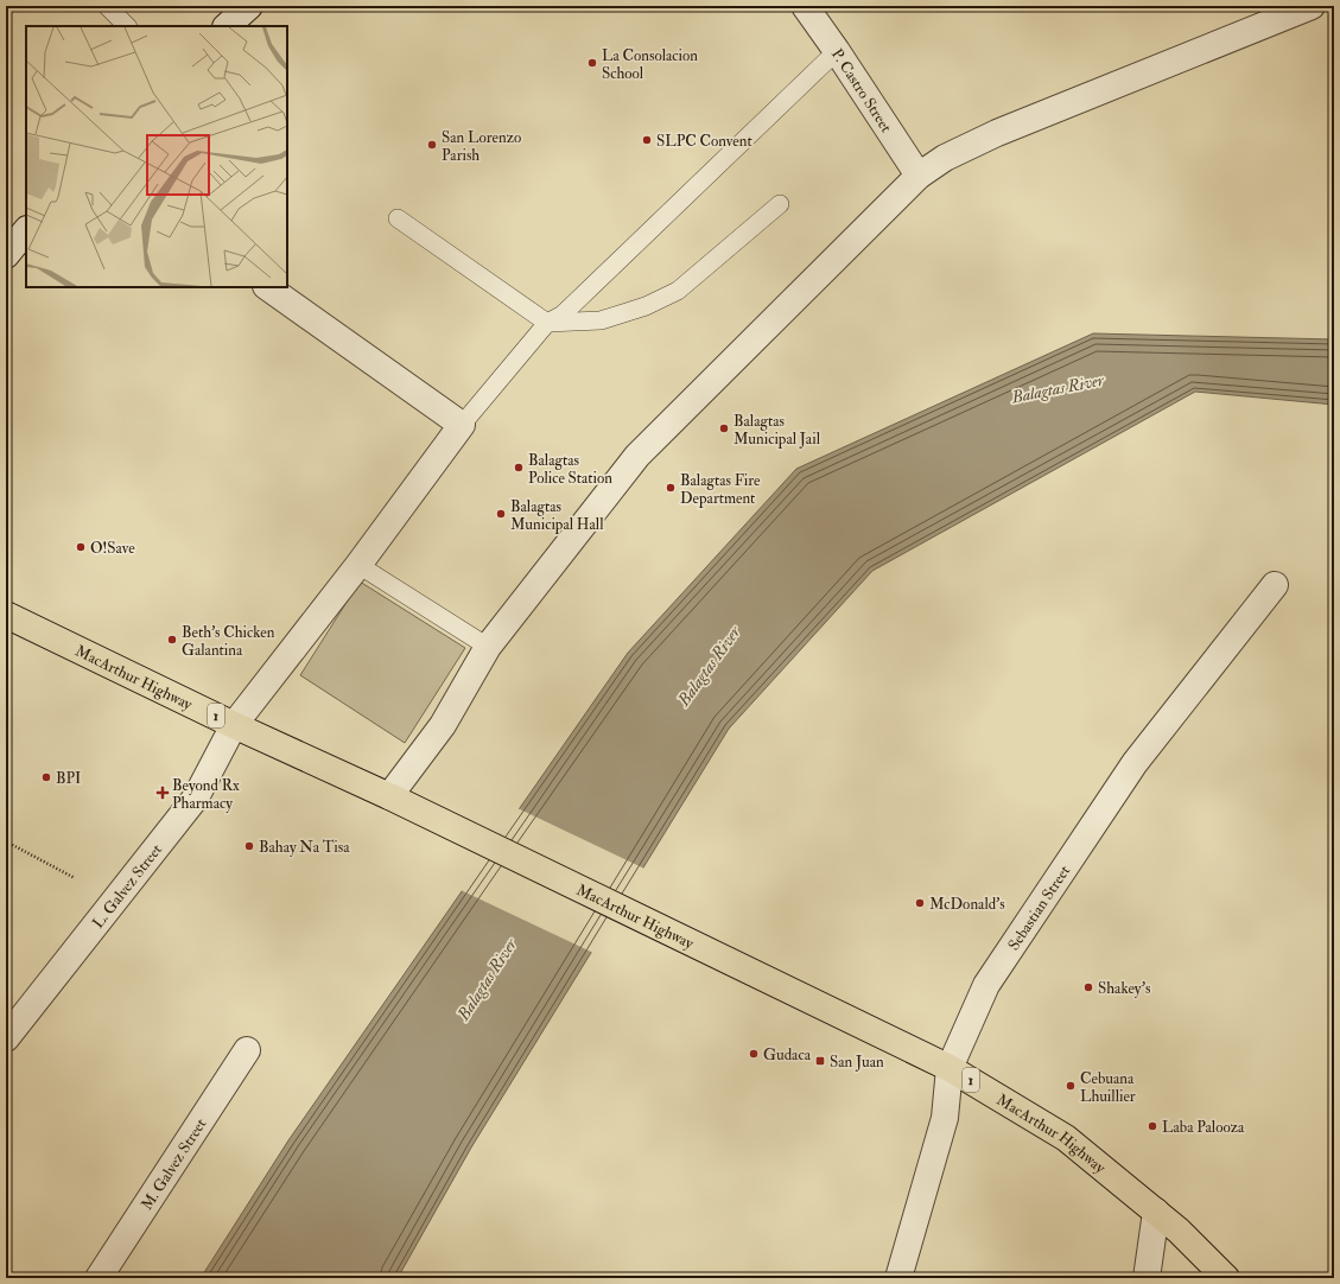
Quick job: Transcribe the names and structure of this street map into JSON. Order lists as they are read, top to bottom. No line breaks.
{"streets":{"highway":["MacArthur Highway","1"],"street":["P. Castro Street","L. Galvez Street","Sebastian Street","M. Galvez Street"]},"crossings":[["MacArthur Highway","L. Galvez Street"],["MacArthur Highway","Sebastian Street"]],"water":["Balagtas River"],"places":{"other":["La Consolacion School","SLPC Convent","San Lorenzo Parish","Balagtas Municipal Jail","Balagtas Police Station","Balagtas Fire Department","Balagtas Municipal Hall","O!Save","Beth's Chicken Galantina","BPI","Bahay Na Tisa","McDonald's","Shakey's","Gudaca","Cebuana Lhuillier","Laba Palooza"],"health":["Beyond Rx Pharmacy"],"transit":["San Juan"]}}
